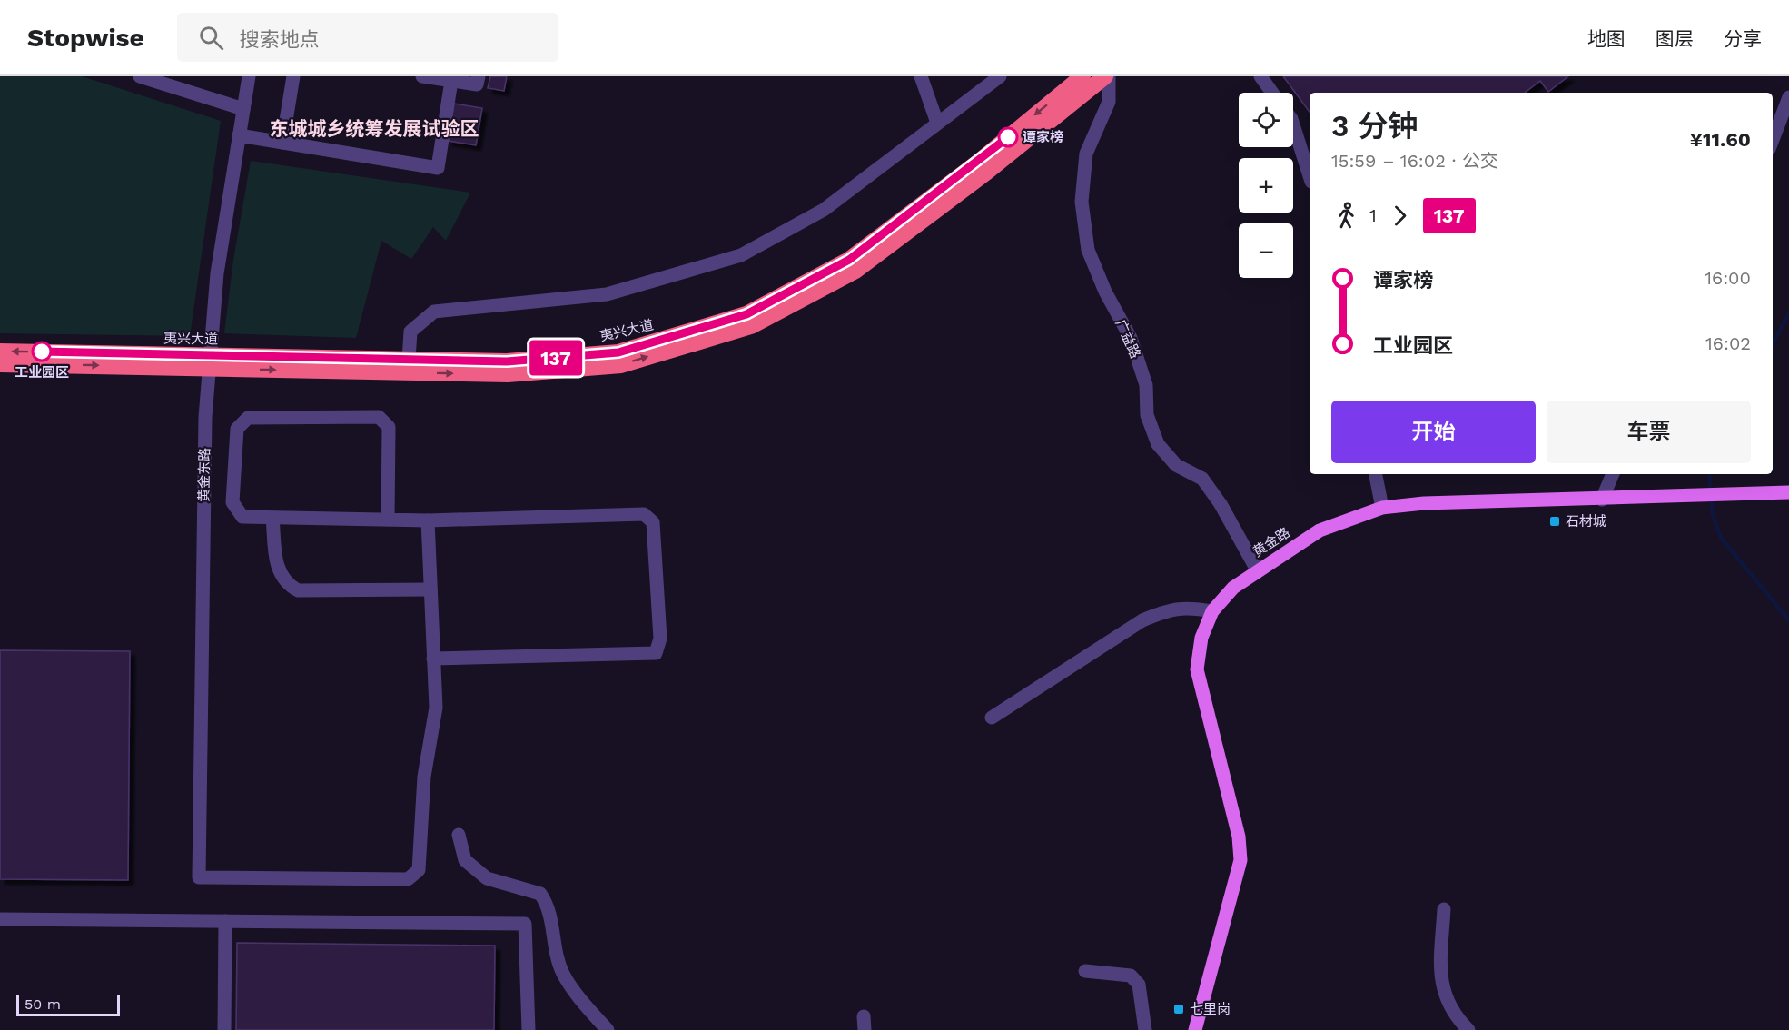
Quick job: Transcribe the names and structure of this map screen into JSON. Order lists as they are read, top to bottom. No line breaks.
{"streets":{"highway":["夷兴大道"],"main road":["黄金路"],"street":["广益路","黄金东路"]},"crossings":[["夷兴大道","广益路"],["夷兴大道","黄金东路"],["广益路","黄金路"]],"districts":["东城城乡统筹发展试验区"],"places":{"other":["谭家榜","工业园区"],"transit":["石材城","七里岗"]},"lines":["bus line 137"],"scale_bar":"50 m","page":{"header":"Stopwise","search":"搜索地点","nav":["地图","图层","分享"],"on_map":"137","map_buttons":["+","−"],"heading":["3 分钟","15:59 – 16:02 · 公交","¥11.60"],"legs":["1","137"],"list":[{"name":"谭家榜","value":"16:00"},{"name":"工业园区","value":"16:02"}],"buttons":["开始","车票"],"scale":"50 m"}}
